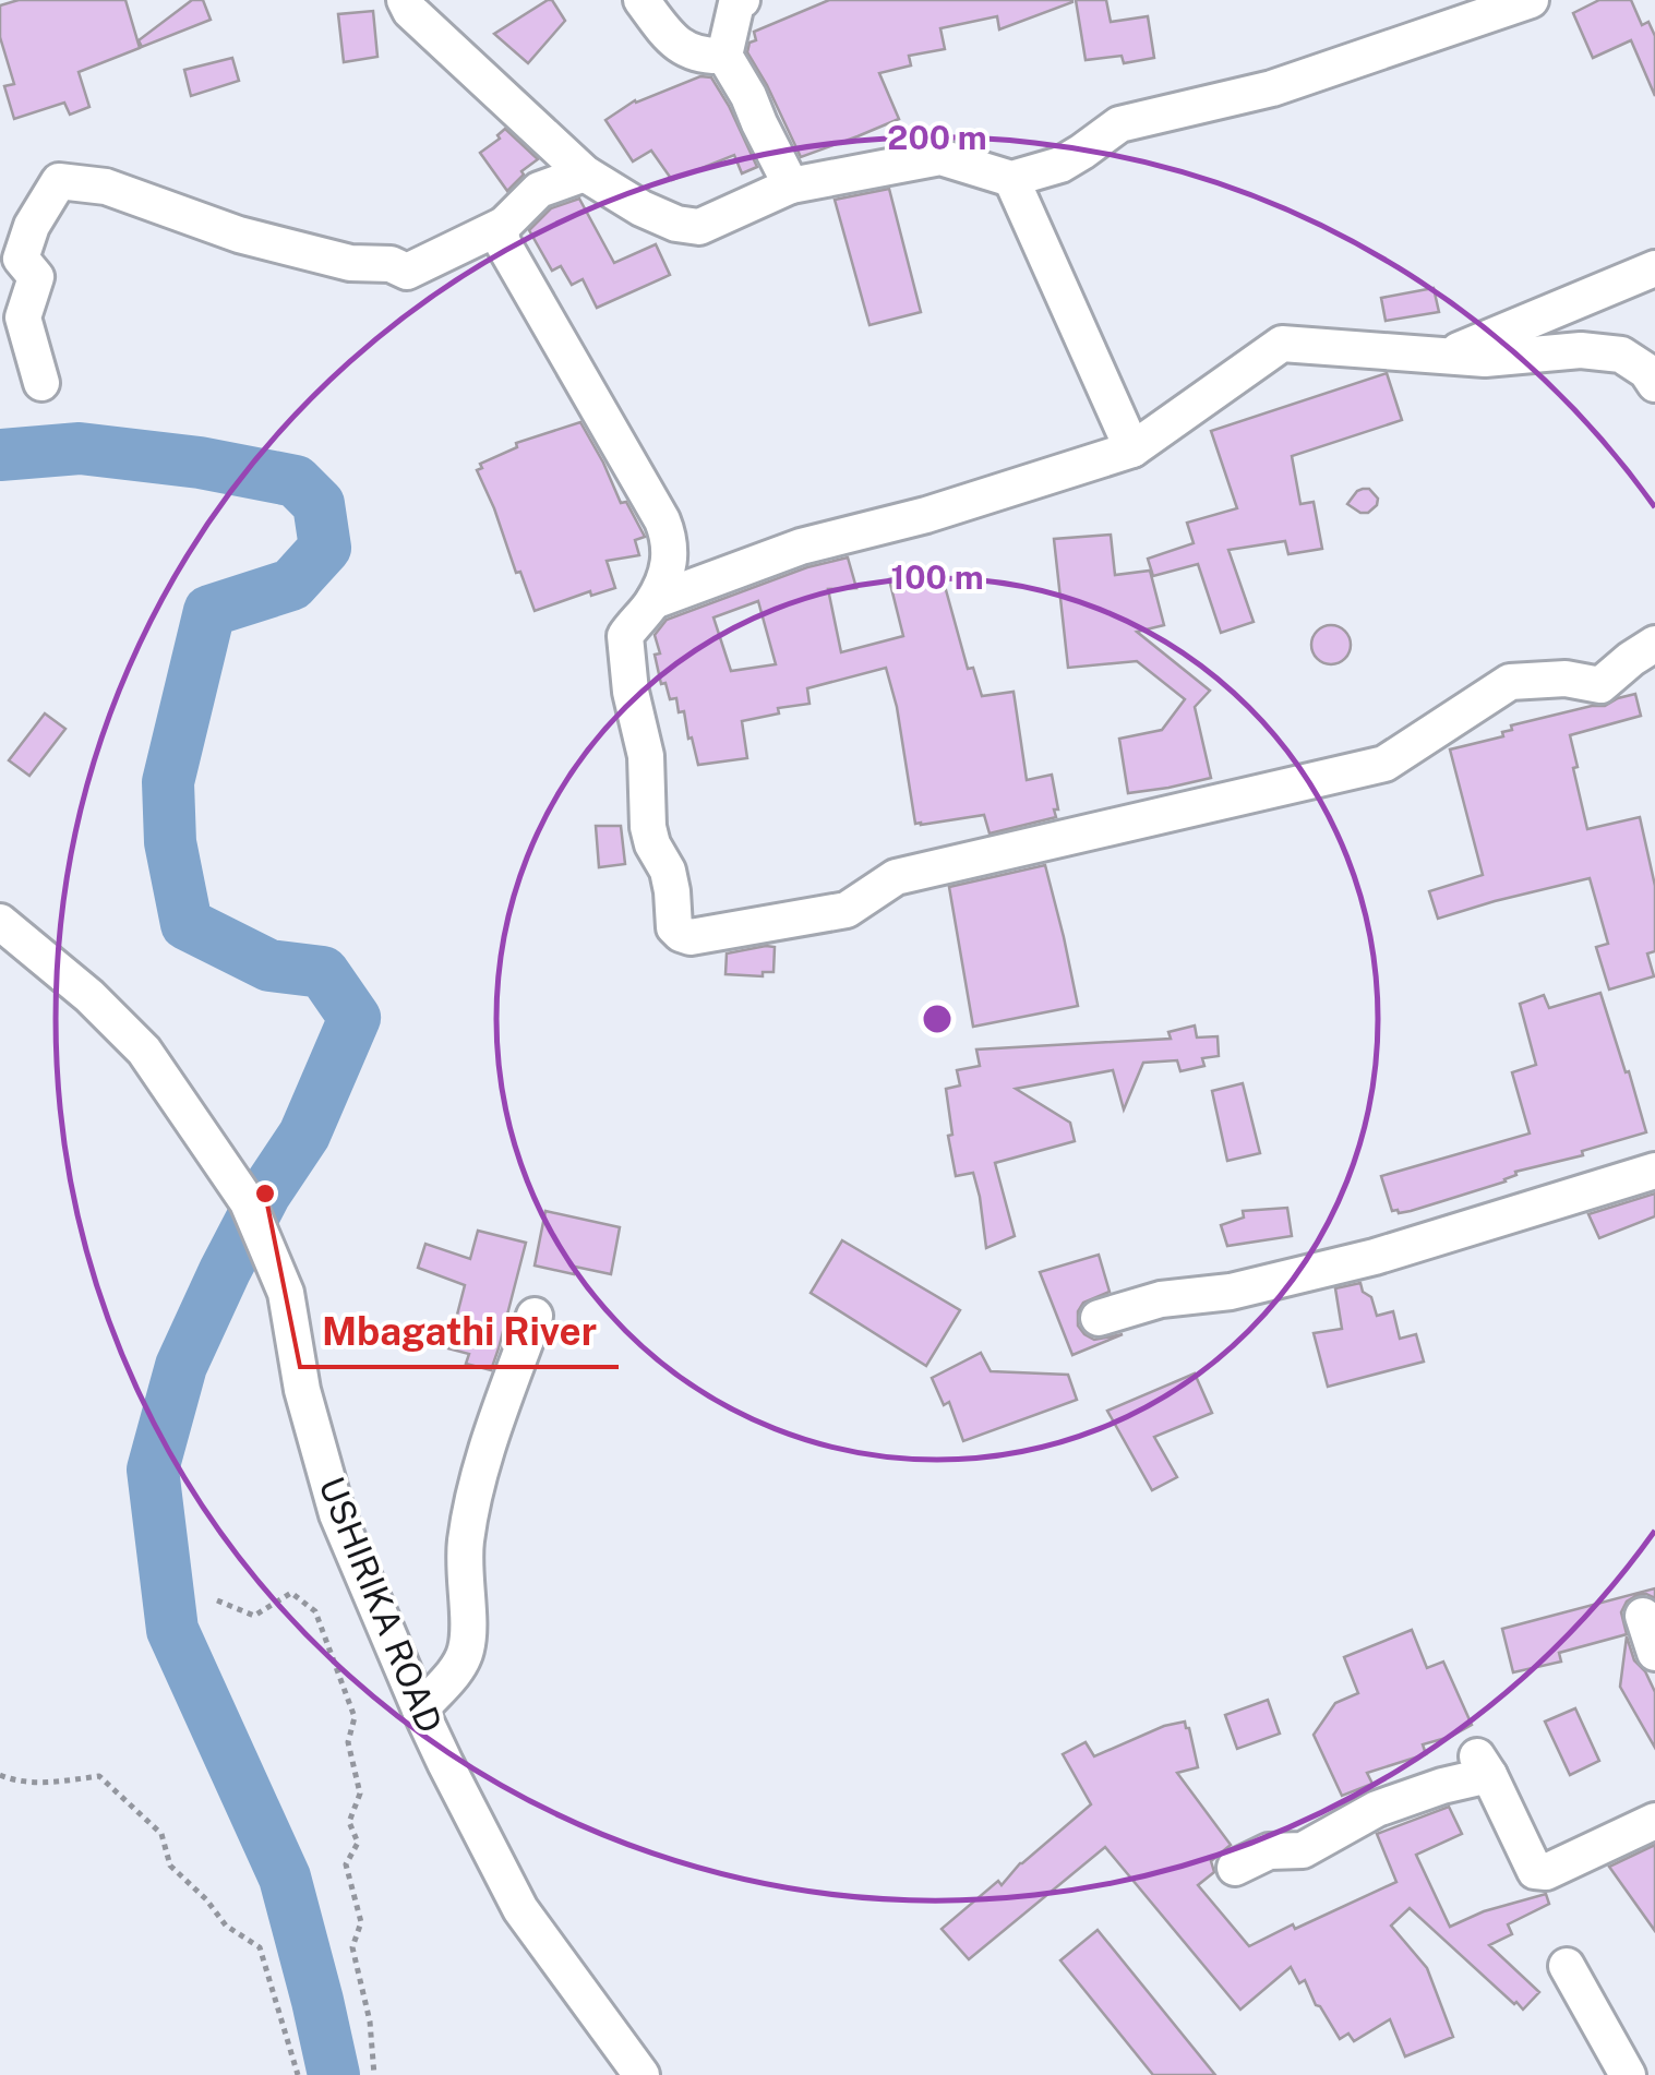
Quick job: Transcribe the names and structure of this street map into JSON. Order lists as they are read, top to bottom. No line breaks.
{"streets":{"street":["USHIRIKA ROAD"]},"places":["Mbagathi River"],"rings":["200 m","100 m"]}
